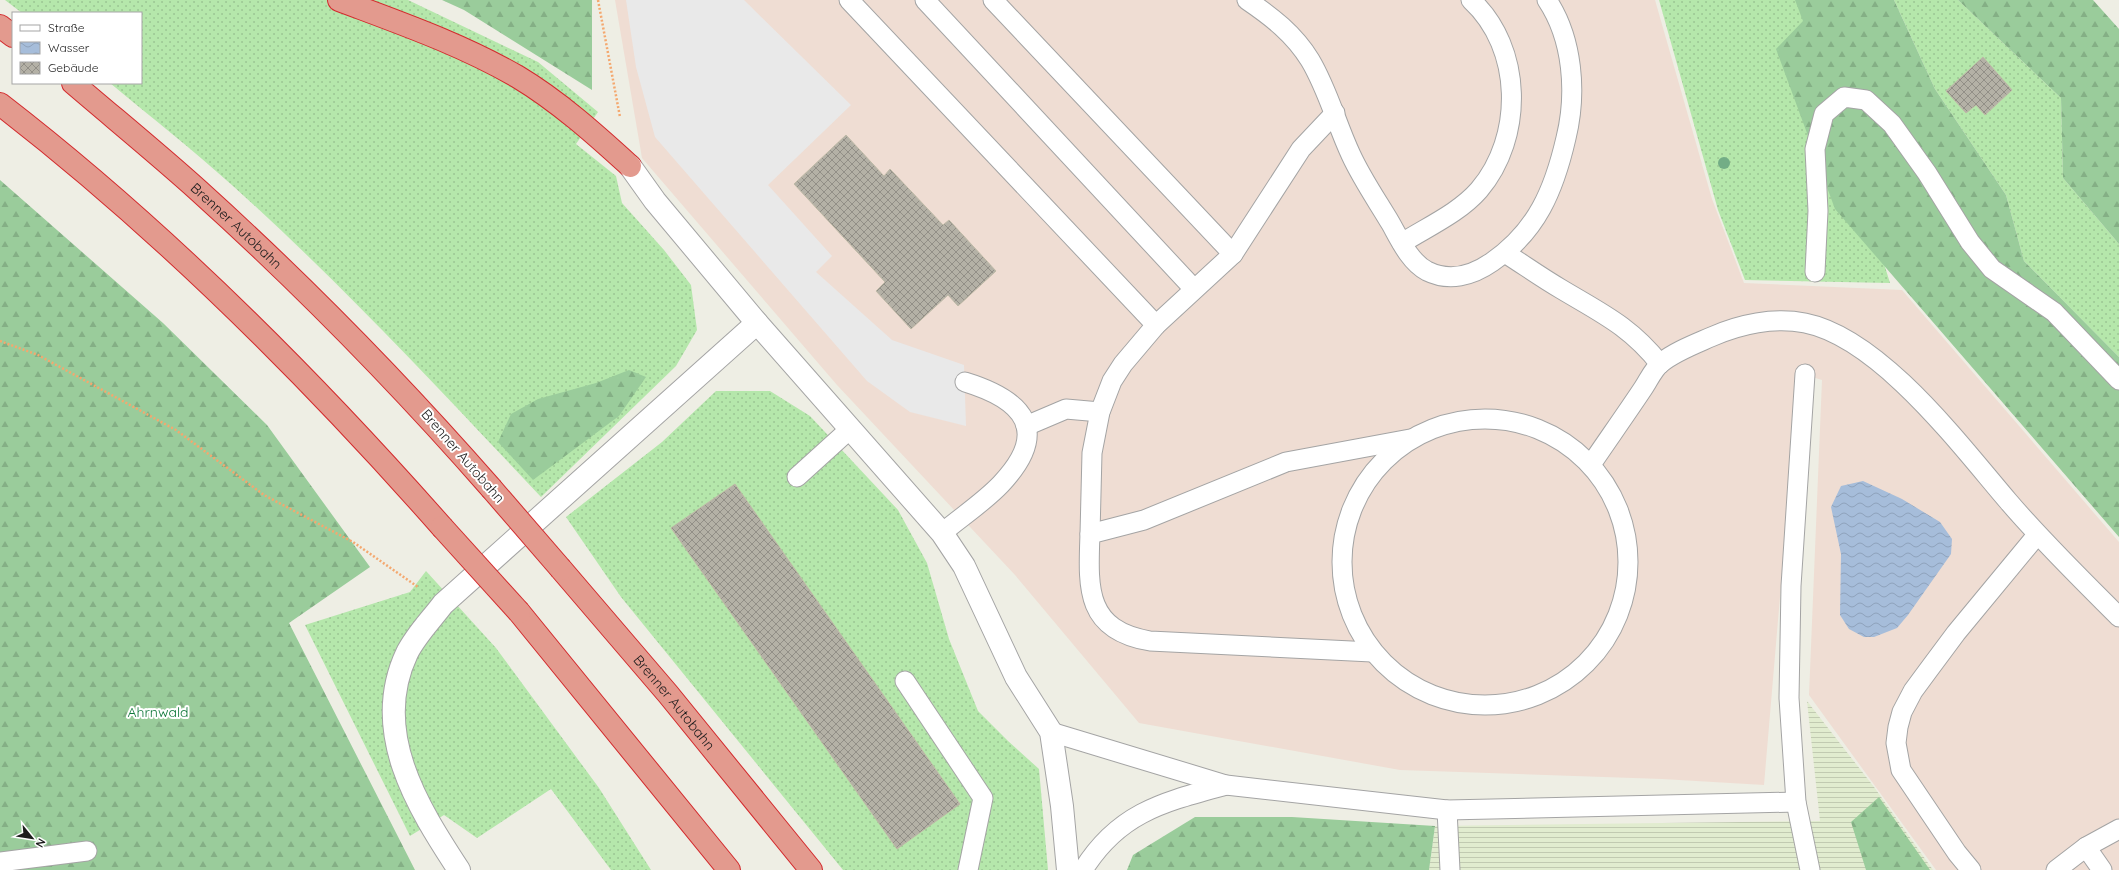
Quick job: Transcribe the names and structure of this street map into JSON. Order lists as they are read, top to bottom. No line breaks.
{"streets":{"highway":["Brenner Autobahn"]},"parks":["Ahrnwald"],"legend":["Straße","Wasser","Gebäude"],"north":"bottom right"}
